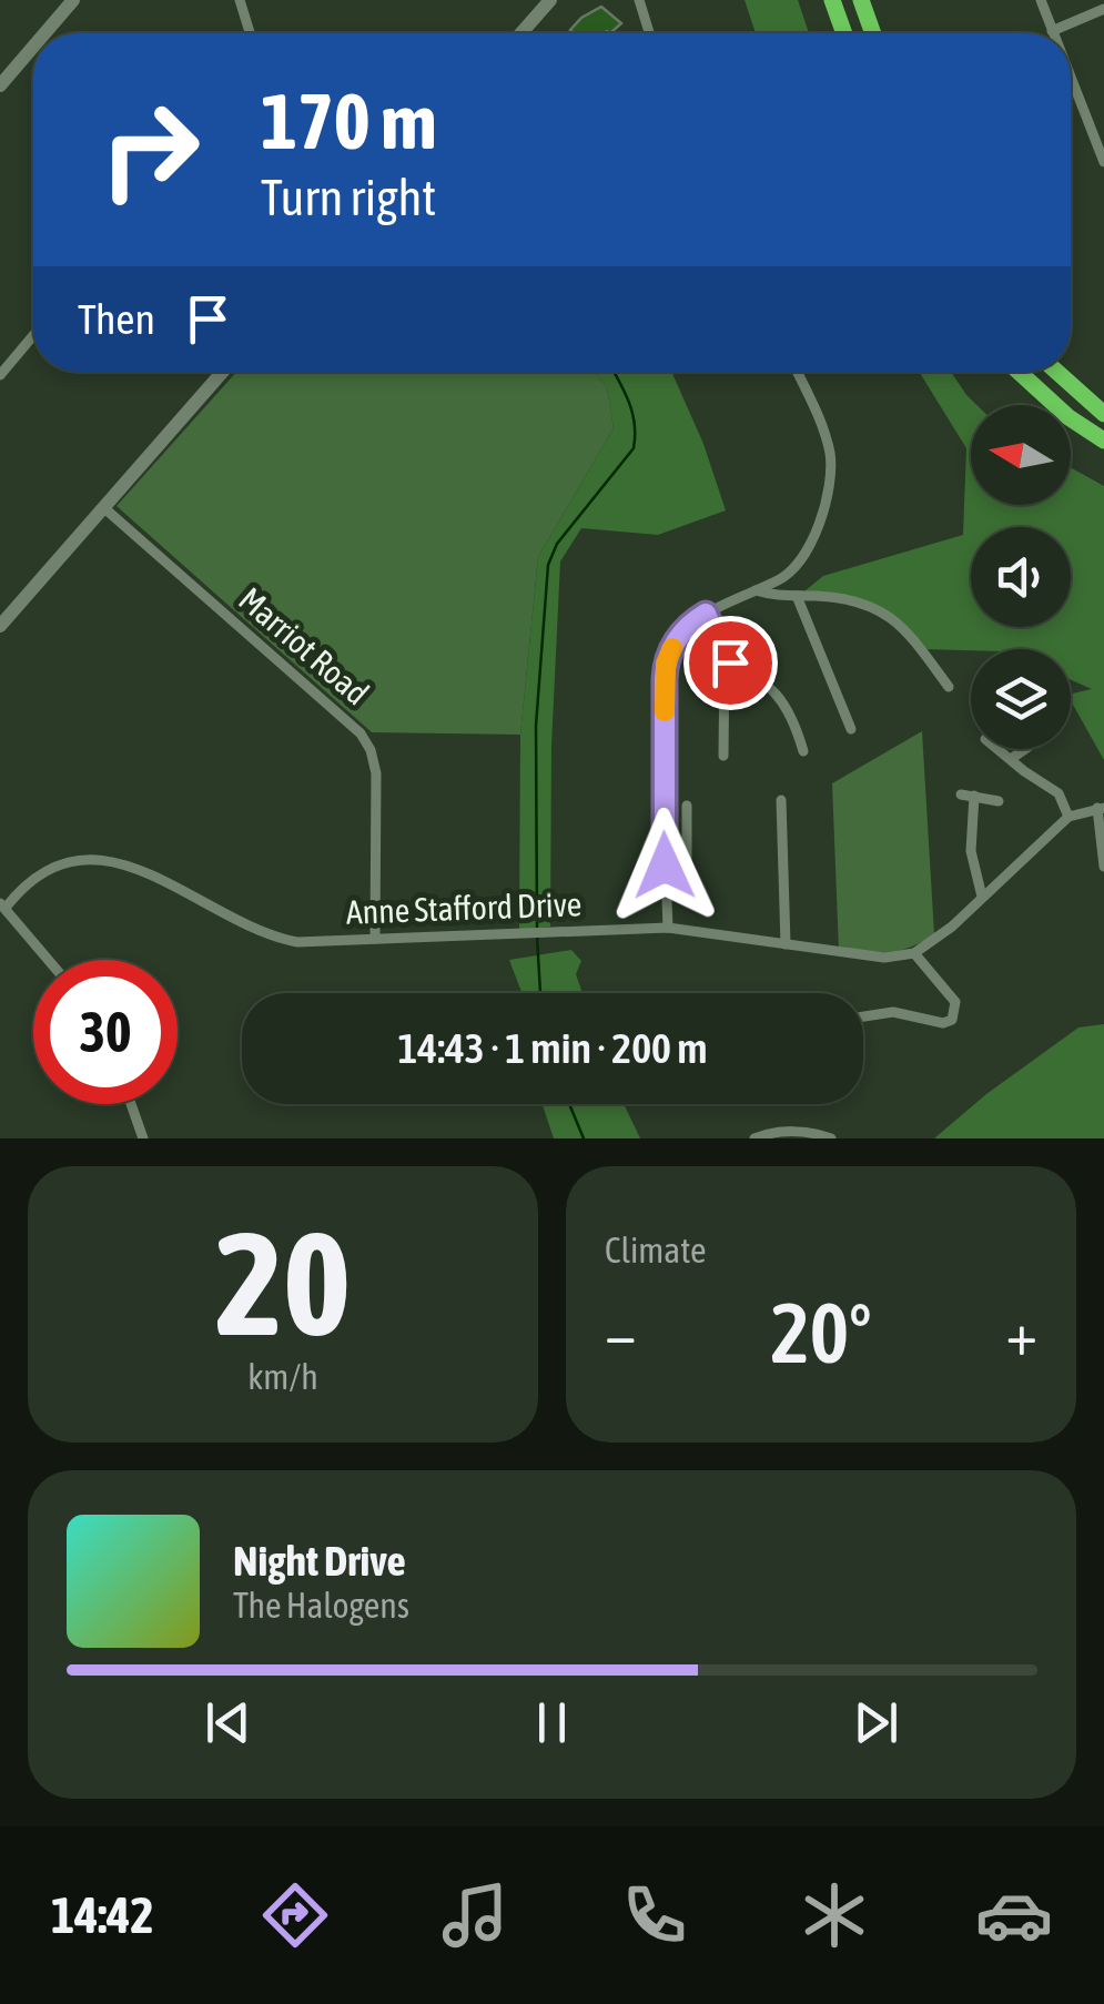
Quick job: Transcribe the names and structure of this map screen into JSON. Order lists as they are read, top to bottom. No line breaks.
{"streets":{"street":["Marriot Road","Anne Stafford Drive"]},"crossings":[["Marriot Road","Anne Stafford Drive"]],"north":"left","page":{"turn":["170 m","Turn right"],"then":"Then","limit":"30","trip":"14:43 · 1 min · 200 m","tile":[["20","km/h"],"Climate"],"heat":["−","20°","+"],"song":["Night Drive","The Halogens"],"tabs":"14:42"}}
